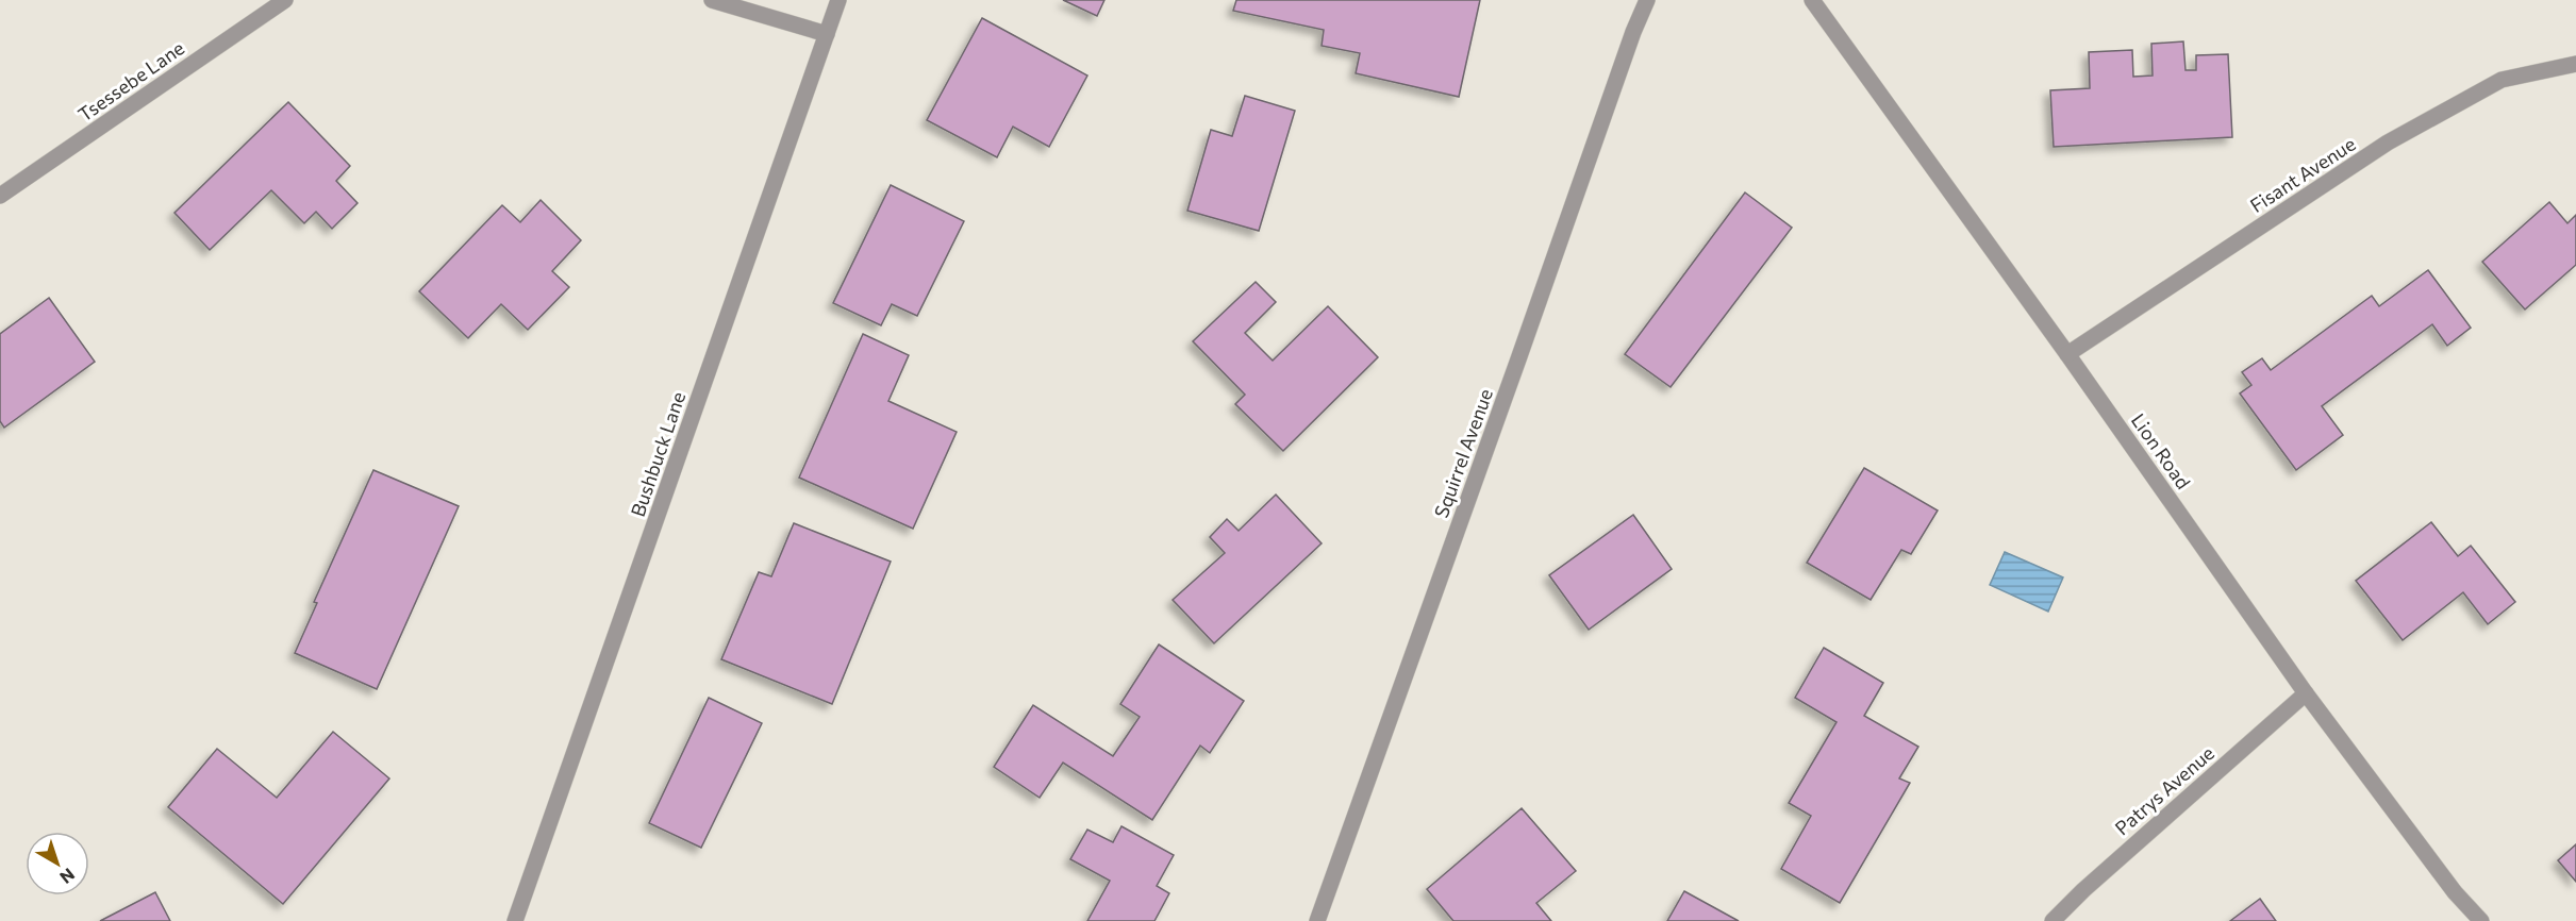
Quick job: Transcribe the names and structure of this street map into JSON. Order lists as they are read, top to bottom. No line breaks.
{"streets":{"street":["Tsessebe Lane","Fisant Avenue","Lion Road","Squirrel Avenue","Bushbuck Lane","Patrys Avenue"]},"crossings":[["Fisant Avenue","Lion Road"],["Lion Road","Patrys Avenue"]],"north":"bottom right"}
